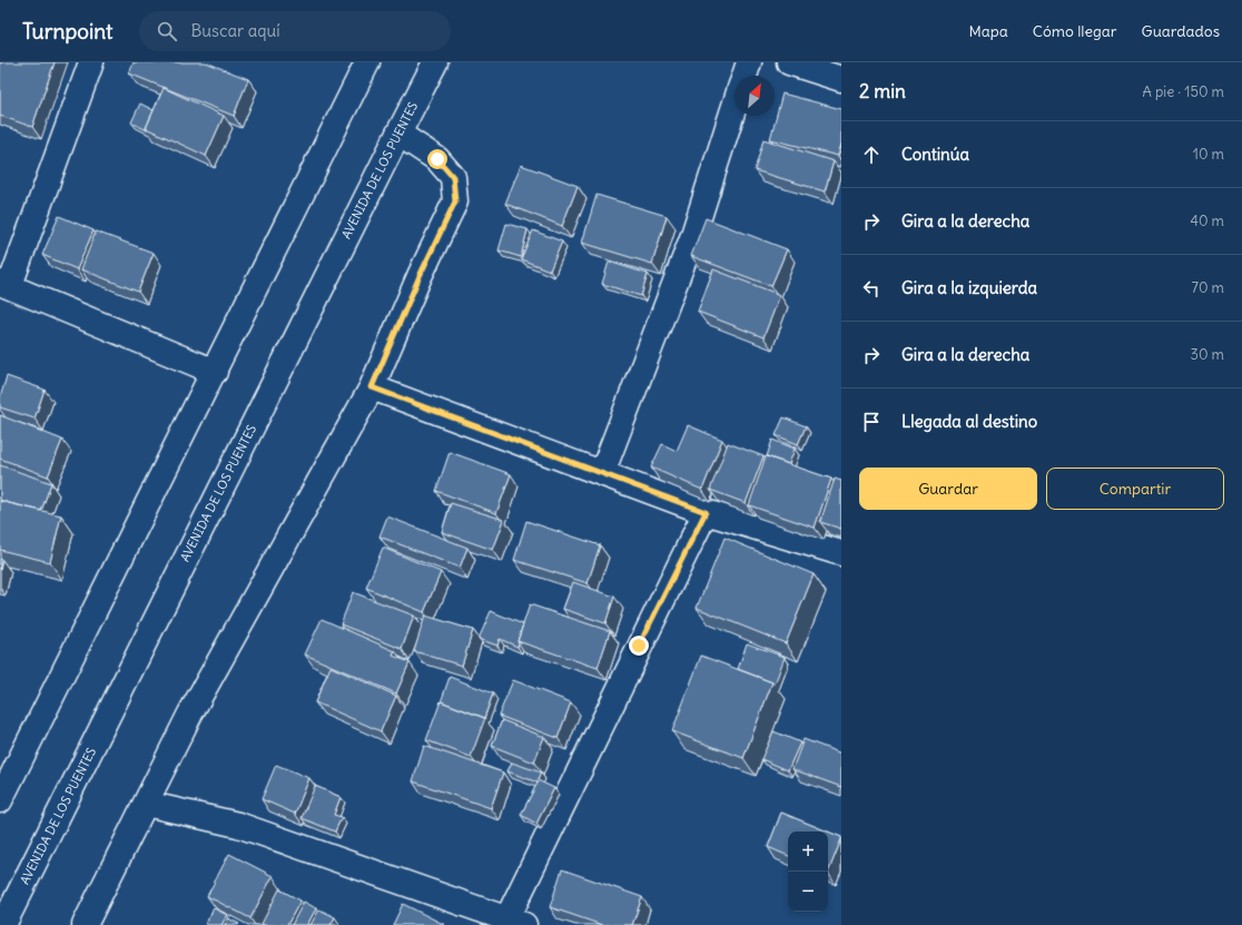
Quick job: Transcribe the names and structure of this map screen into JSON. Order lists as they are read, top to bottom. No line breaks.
{"streets":{"street":["AVENIDA DE LOS PUENTES"]},"north":"top right","page":{"header":"Turnpoint","search":"Buscar aquí","nav":["Mapa","Cómo llegar","Guardados"],"heading":["2 min","A pie · 150 m"],"list":[["Continúa","10 m"],["Gira a la derecha","40 m"],["Gira a la izquierda","70 m"],["Gira a la derecha","30 m"],"Llegada al destino"],"buttons":["Guardar","Compartir"],"map_buttons":["+","−"]}}
